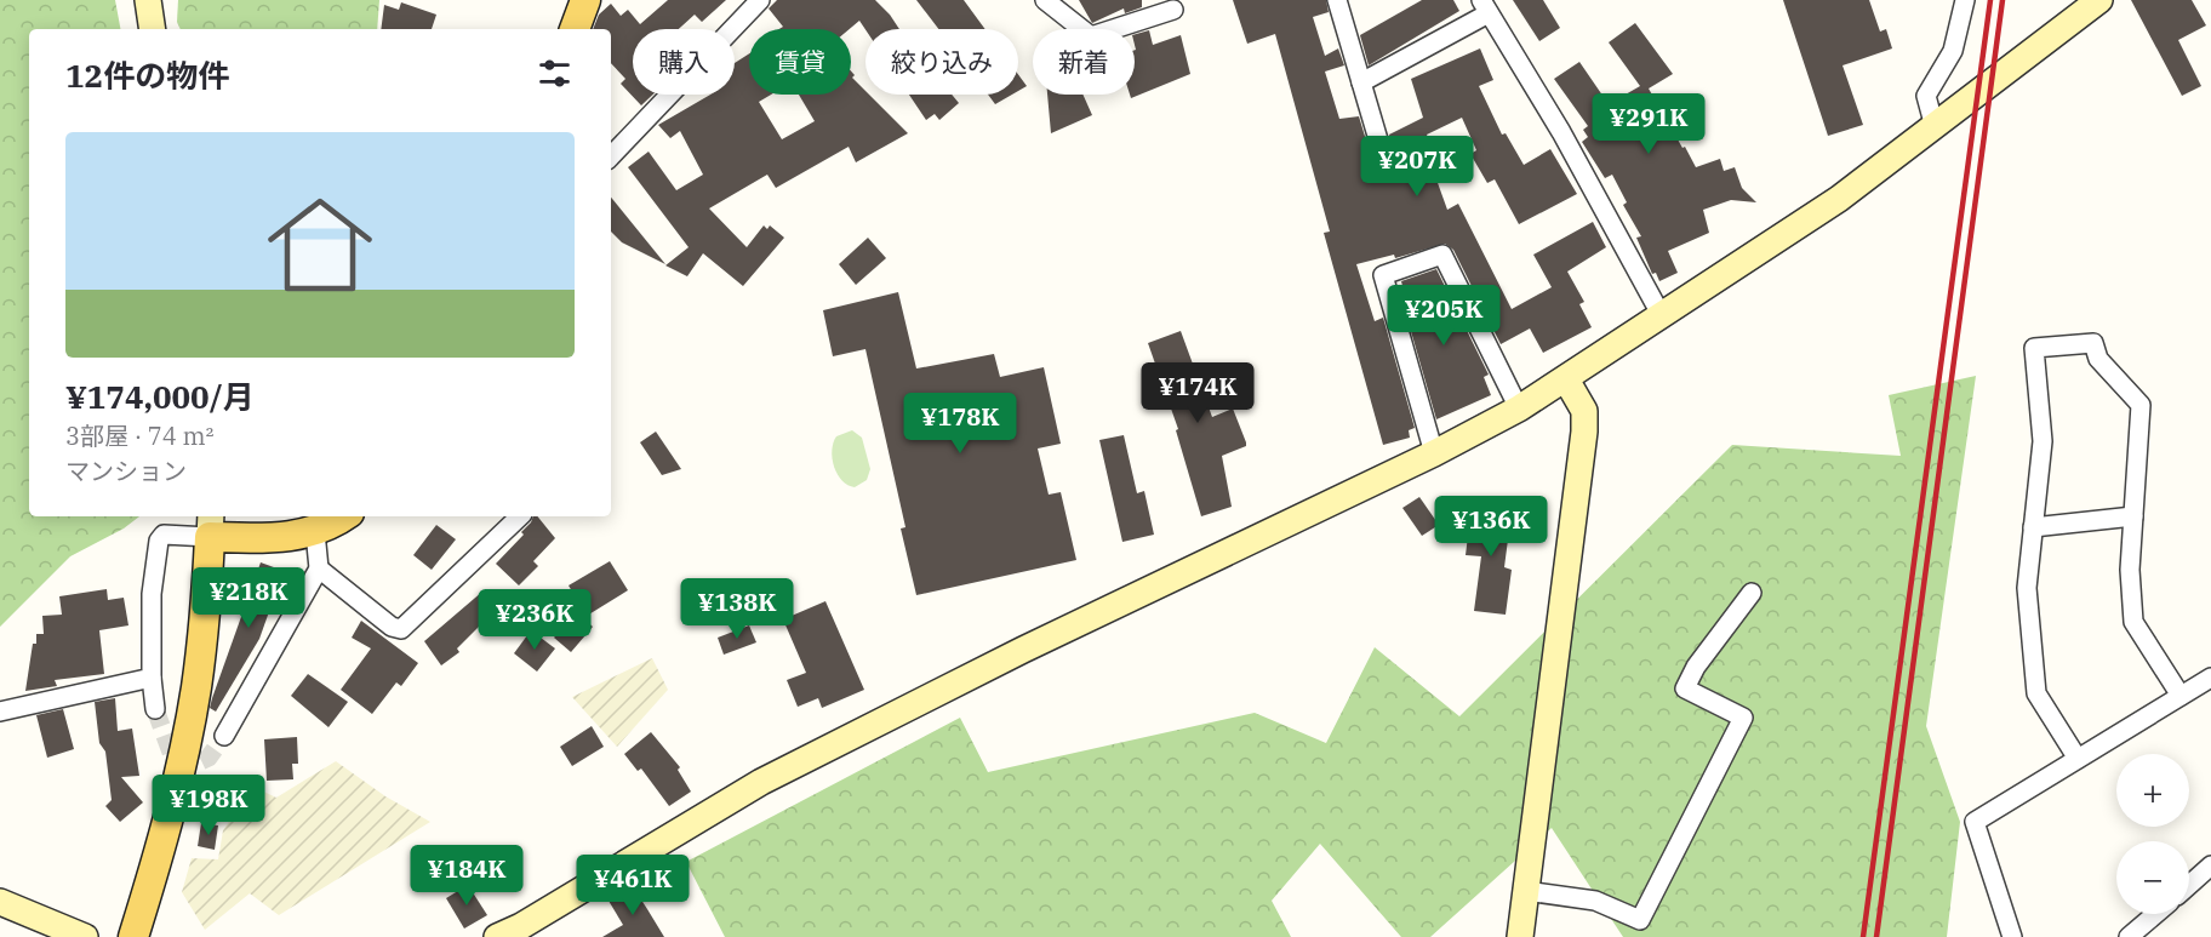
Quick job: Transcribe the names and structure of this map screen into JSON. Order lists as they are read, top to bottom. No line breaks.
{"page":{"chip":["購入","賃貸","絞り込み","新着"],"heading":"12件の物件","price":["¥291K","¥207K","¥205K","¥174K","¥178K","¥136K","¥218K","¥138K","¥236K","¥198K","¥184K","¥461K"],"list":[{"name":"¥174,000/月","note":"3部屋 · 74 m² · マンション"}],"map_buttons":["+","−"]}}
